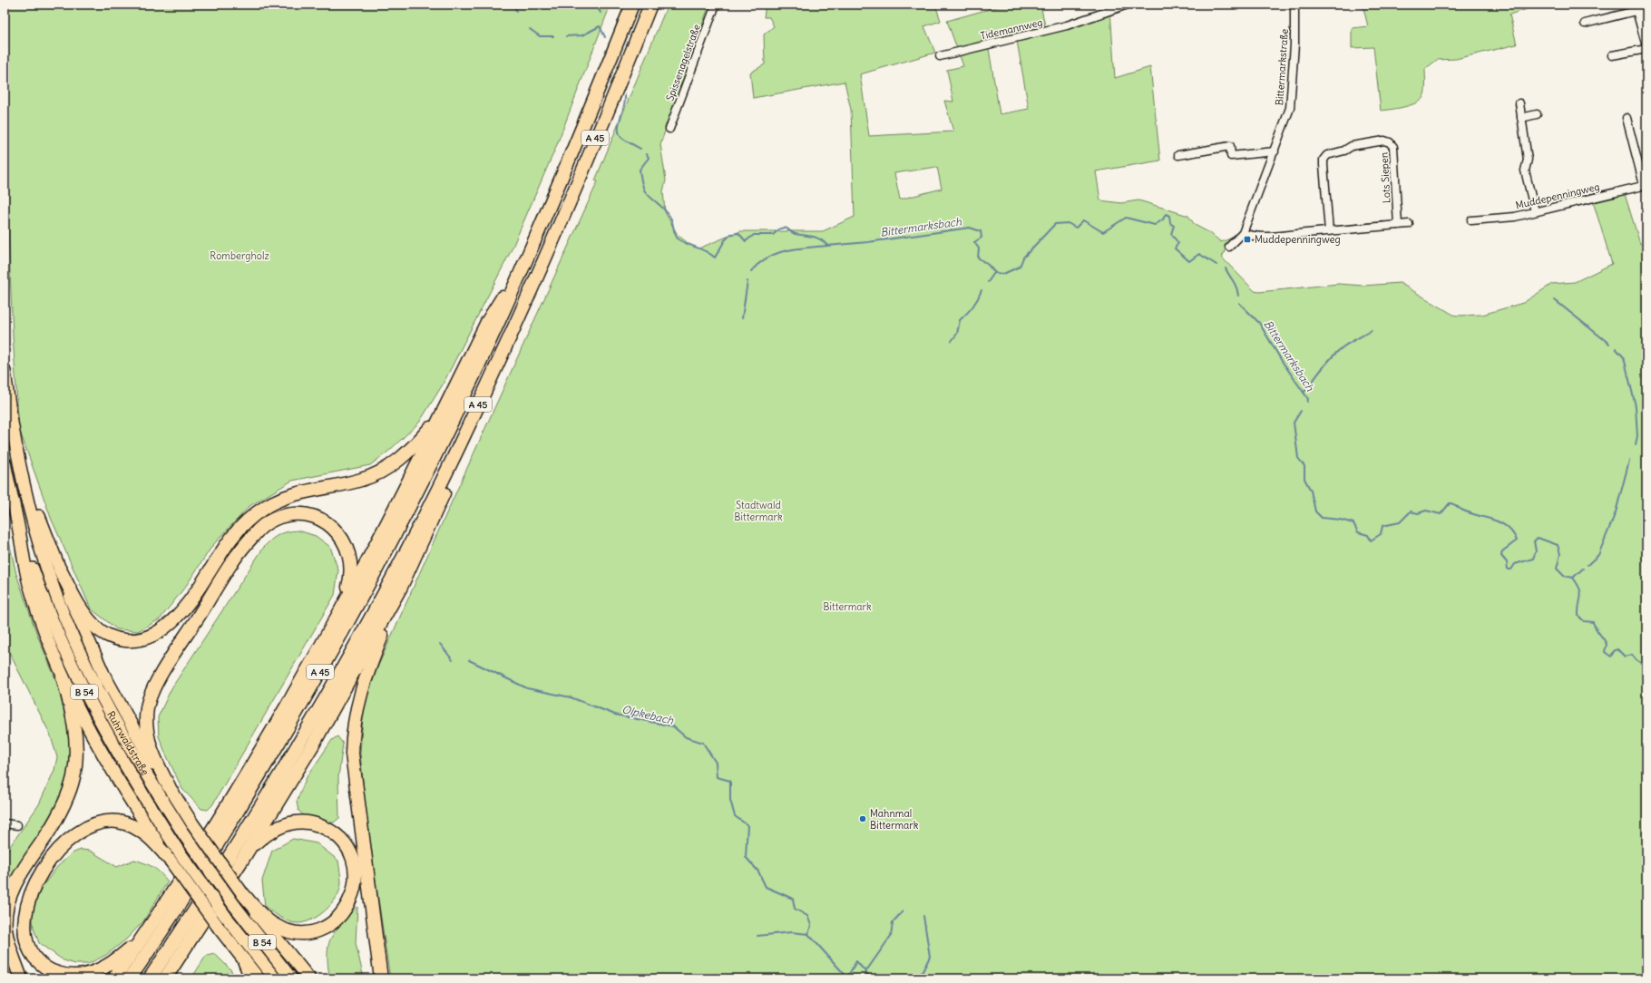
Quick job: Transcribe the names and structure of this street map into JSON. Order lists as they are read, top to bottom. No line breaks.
{"streets":{"highway":["A 45","B 54","Ruhrwaldstraße"],"street":["Tidemannweg","Spissenagelstraße","Bittermarkstraße","Lots Siepen","Muddepenningweg"]},"water":["Bittermarksbach","Olpkebach"],"parks":["Rombergholz","Stadtwald Bittermark","Bittermark"],"places":{"transit":["Muddepenningweg"],"other":["Mahnmal Bittermark"]}}
